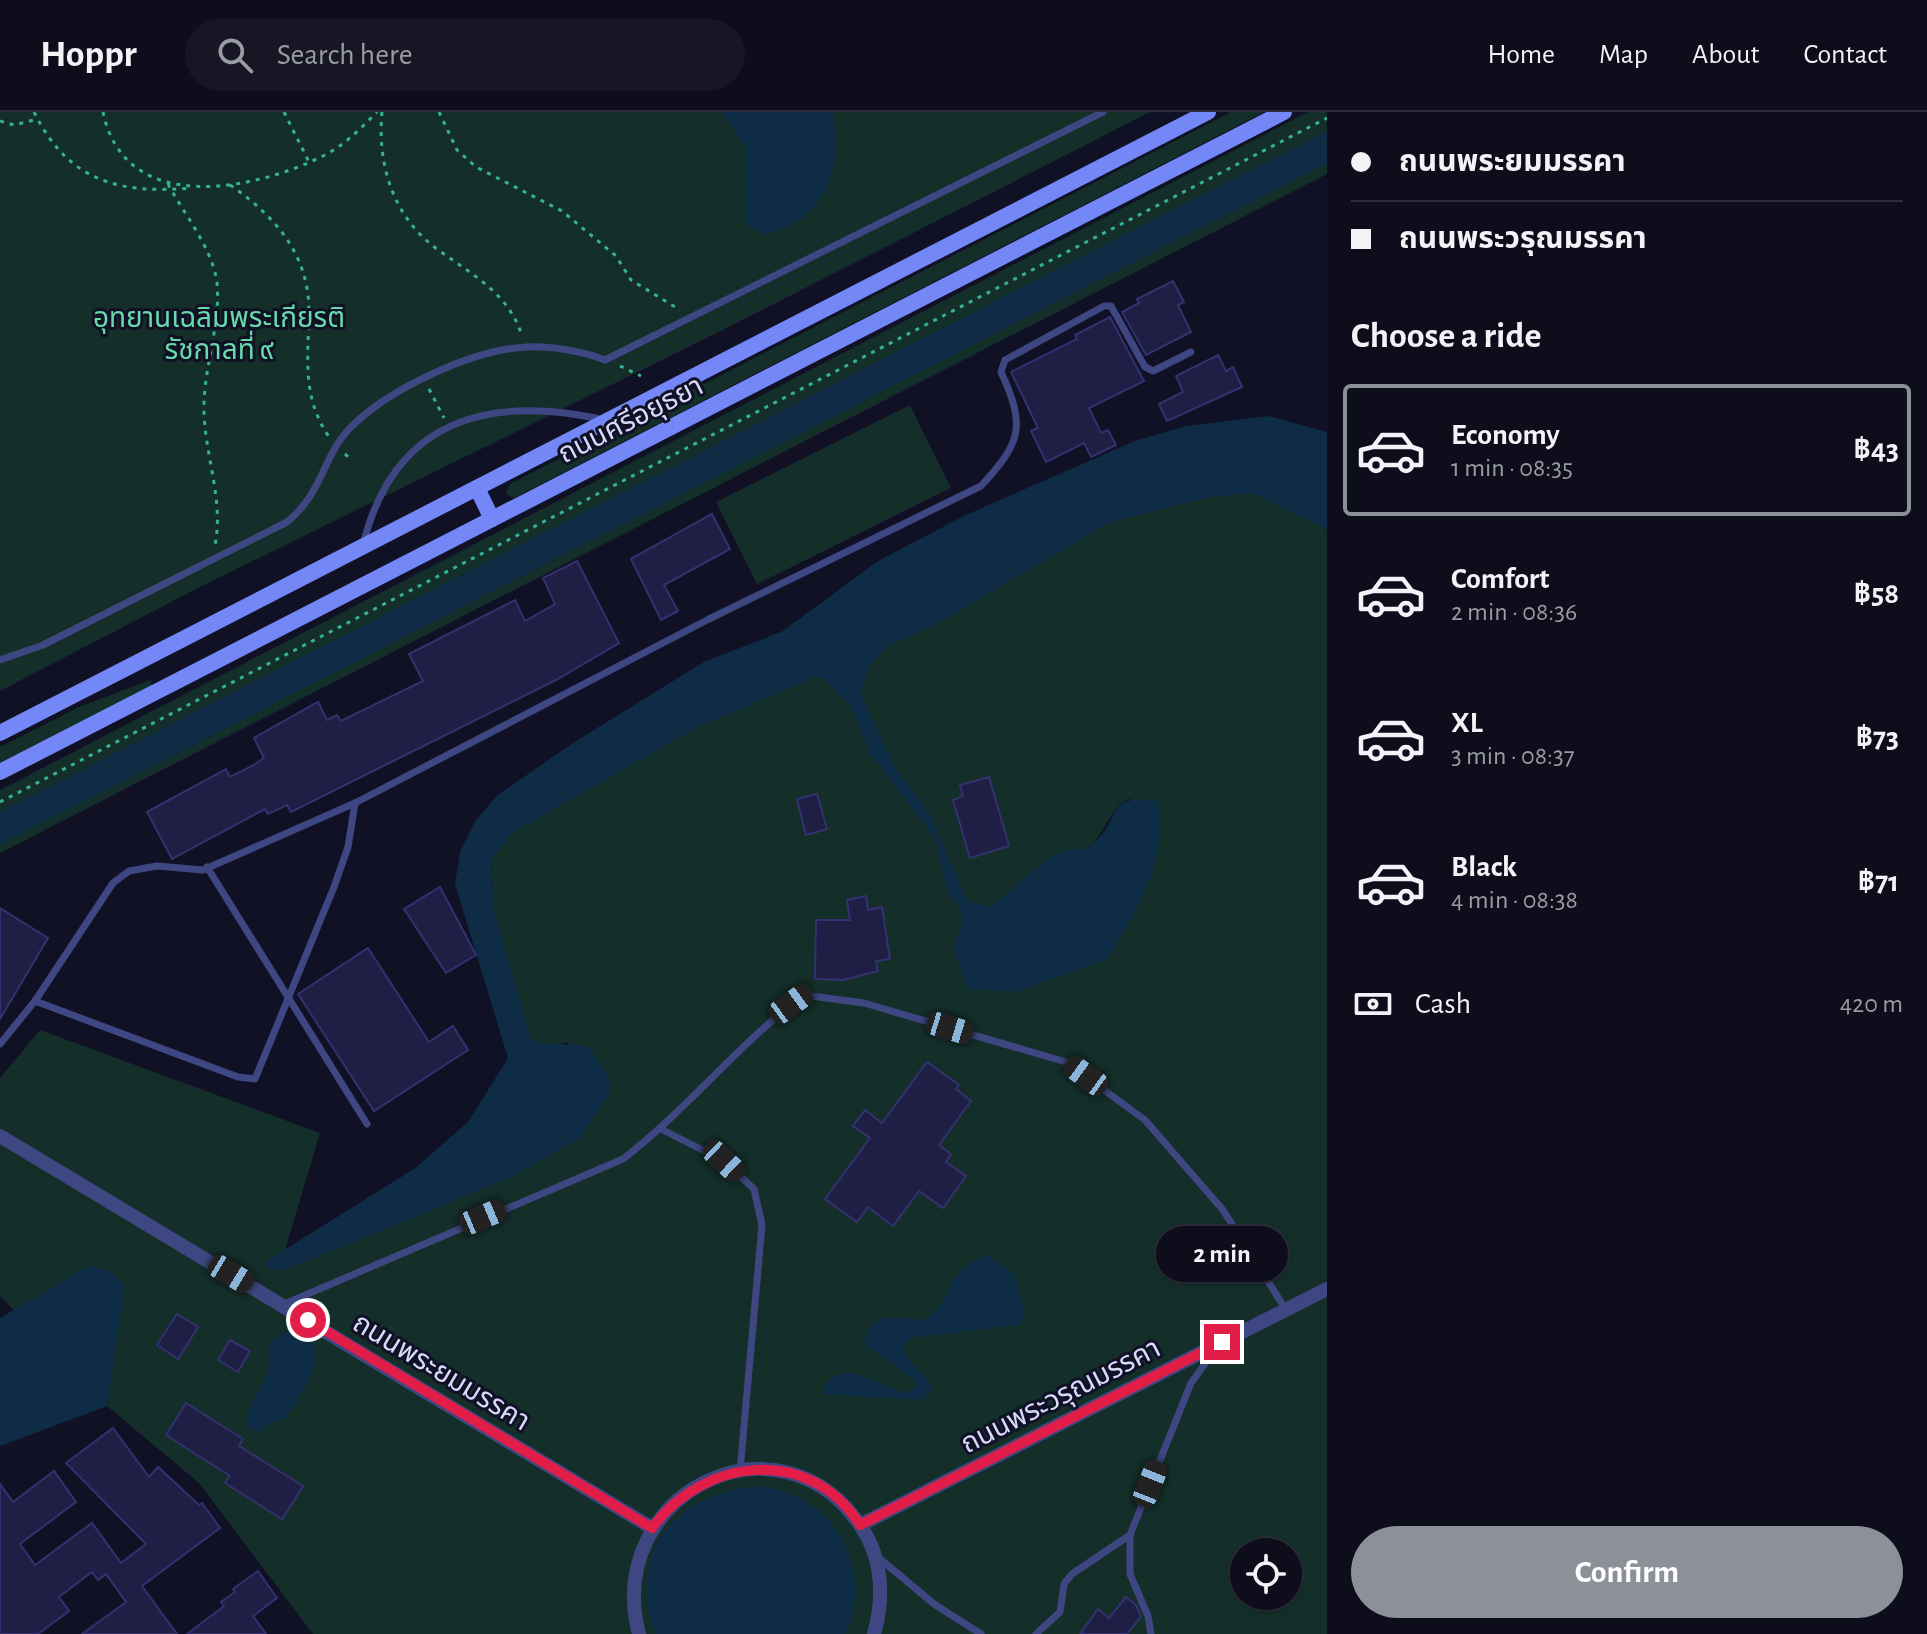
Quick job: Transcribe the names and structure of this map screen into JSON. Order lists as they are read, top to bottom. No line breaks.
{"streets":{"main road":["ถนนศรีอยุธยา"],"street":["ถนนพระยมมรรคา","ถนนพระวรุณมรรคา"]},"parks":["อุทยานเฉลิมพระเกียรติ รัชกาลที่ ๙"],"page":{"header":"Hoppr","search":"Search here","nav":["Home","Map","About","Contact"],"banner":["ถนนพระยมมรรคา","ถนนพระวรุณมรรคา"],"heading":"Choose a ride","list":[{"name":"Economy","note":"1 min · 08:35","value":"฿43"},{"name":"Comfort","note":"2 min · 08:36","value":"฿58"},{"name":"XL","note":"3 min · 08:37","value":"฿73"},{"name":"Black","note":"4 min · 08:38","value":"฿71"}],"pay":["Cash","420 m"],"bubble":"2 min","buttons":"Confirm"}}
